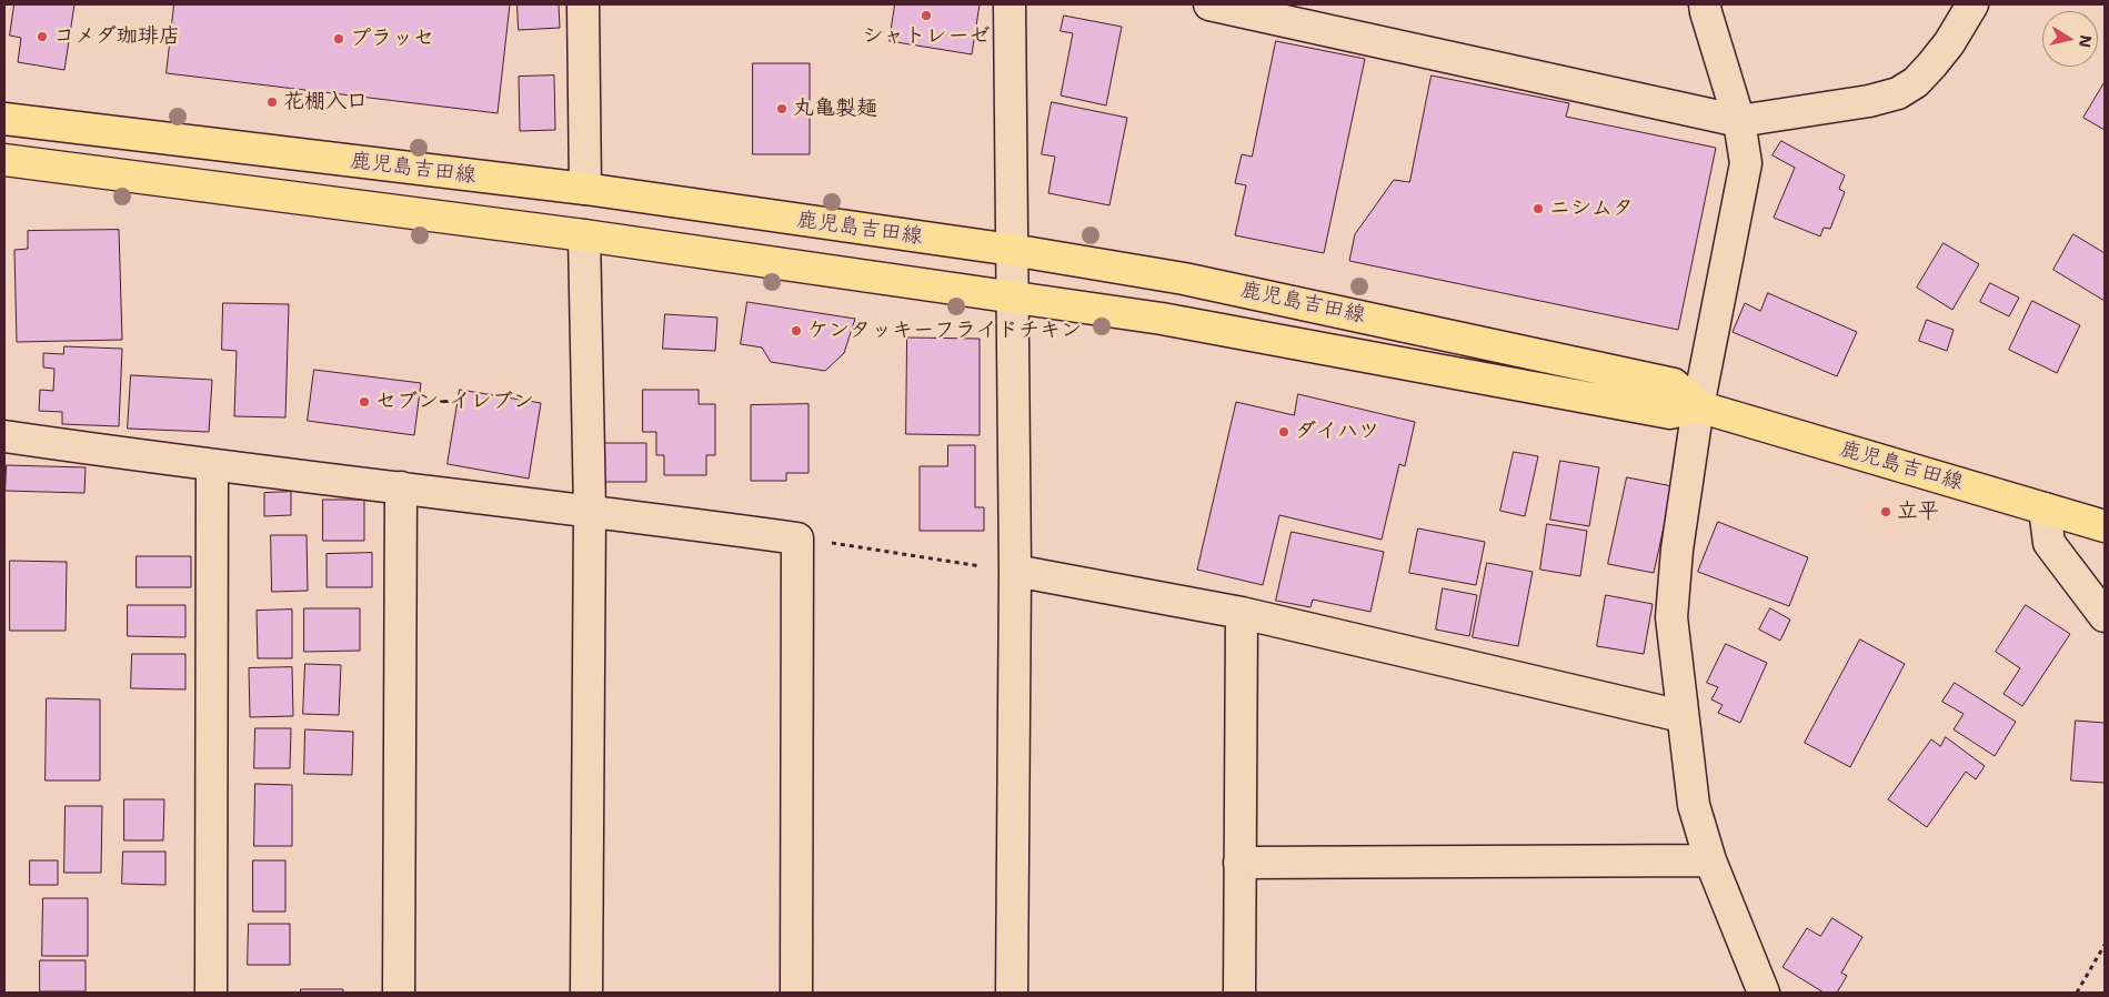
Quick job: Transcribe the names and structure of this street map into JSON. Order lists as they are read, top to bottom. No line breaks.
{"streets":{"main road":["鹿児島吉田線"]},"places":["シャトレーゼ","コメダ珈琲店","プラッセ","花棚入口","丸亀製麺","ニシムタ","ケンタッキーフライドチキン","セブン-イレブン","ダイハツ","立平"],"north":"right"}
